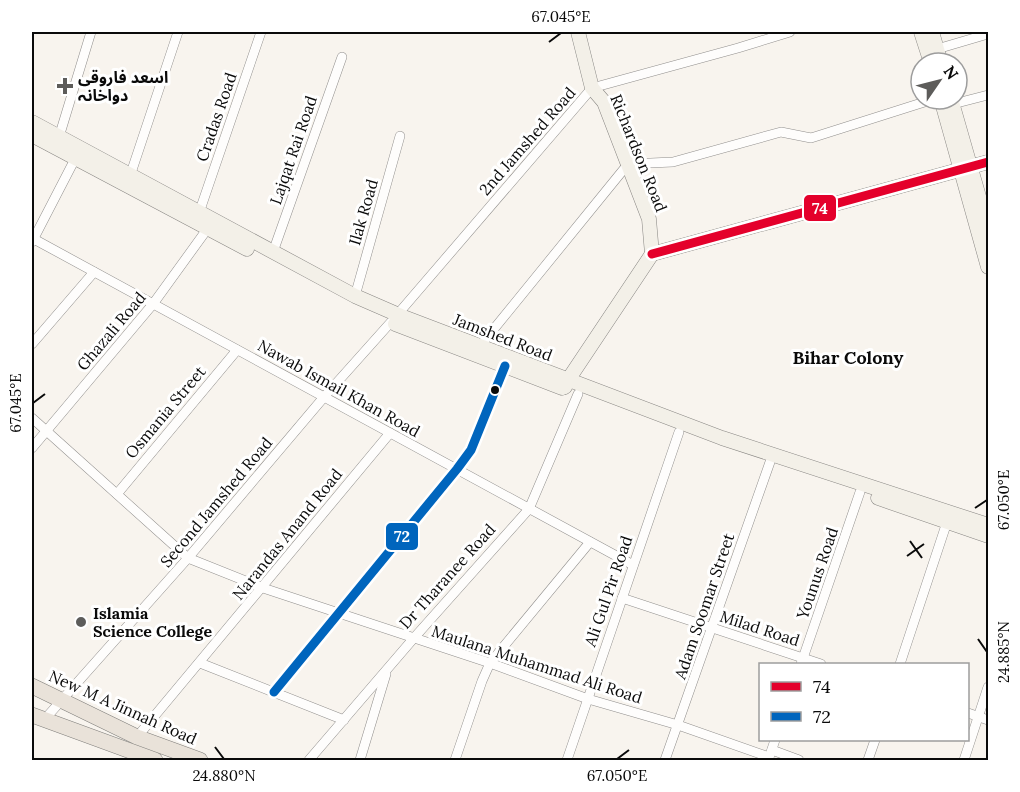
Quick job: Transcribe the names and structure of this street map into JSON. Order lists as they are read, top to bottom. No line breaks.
{"streets":{"main road":["Richardson Road","Jamshed Road","Dr Tharanee Road","New M A Jinnah Road"],"street":["Cradas Road","2nd Jamshed Road","Lajqat Rai Road","Ilak Road","Ghazali Road","Nawab Ismail Khan Road","Osmania Street","Second Jamshed Road","Narandas Anand Road","Younus Road","Ali Gul Pir Road","Adam Soomar Street","Milad Road","Maulana Muhammad Ali Road"]},"crossings":[["Cradas Road","Jamshed Road"],["2nd Jamshed Road","Richardson Road"],["2nd Jamshed Road","Jamshed Road"],["2nd Jamshed Road","Second Jamshed Road"],["Lajqat Rai Road","Jamshed Road"],["Richardson Road","Dr Tharanee Road"],["Ilak Road","Jamshed Road"],["Ghazali Road","Jamshed Road"],["Ghazali Road","Nawab Ismail Khan Road"],["Ghazali Road","Maulana Muhammad Ali Road"],["Jamshed Road","Second Jamshed Road"],["Jamshed Road","Younus Road"],["Jamshed Road","Dr Tharanee Road"],["Jamshed Road","Ali Gul Pir Road"],["Jamshed Road","Adam Soomar Street"],["Nawab Ismail Khan Road","Osmania Street"],["Nawab Ismail Khan Road","Second Jamshed Road"],["Nawab Ismail Khan Road","Narandas Anand Road"],["Nawab Ismail Khan Road","Dr Tharanee Road"],["Nawab Ismail Khan Road","Ali Gul Pir Road"],["Osmania Street","Maulana Muhammad Ali Road"],["Second Jamshed Road","Maulana Muhammad Ali Road"],["Second Jamshed Road","New M A Jinnah Road"],["Narandas Anand Road","Maulana Muhammad Ali Road"],["Narandas Anand Road","New M A Jinnah Road"],["Younus Road","Milad Road"],["Dr Tharanee Road","Maulana Muhammad Ali Road"],["Ali Gul Pir Road","Milad Road"],["Ali Gul Pir Road","Maulana Muhammad Ali Road"],["Adam Soomar Street","Milad Road"],["Adam Soomar Street","Maulana Muhammad Ali Road"]],"districts":["Bihar Colony"],"places":{"health":["اسعد فاروقی دواخانہ"],"other":["Islamia Science College"]},"lines":["transit line 74","transit line 72"],"legend":["74","72"],"north":"top right","coordinates":["67.045°E","67.050°E","24.885°N","24.880°N"]}
